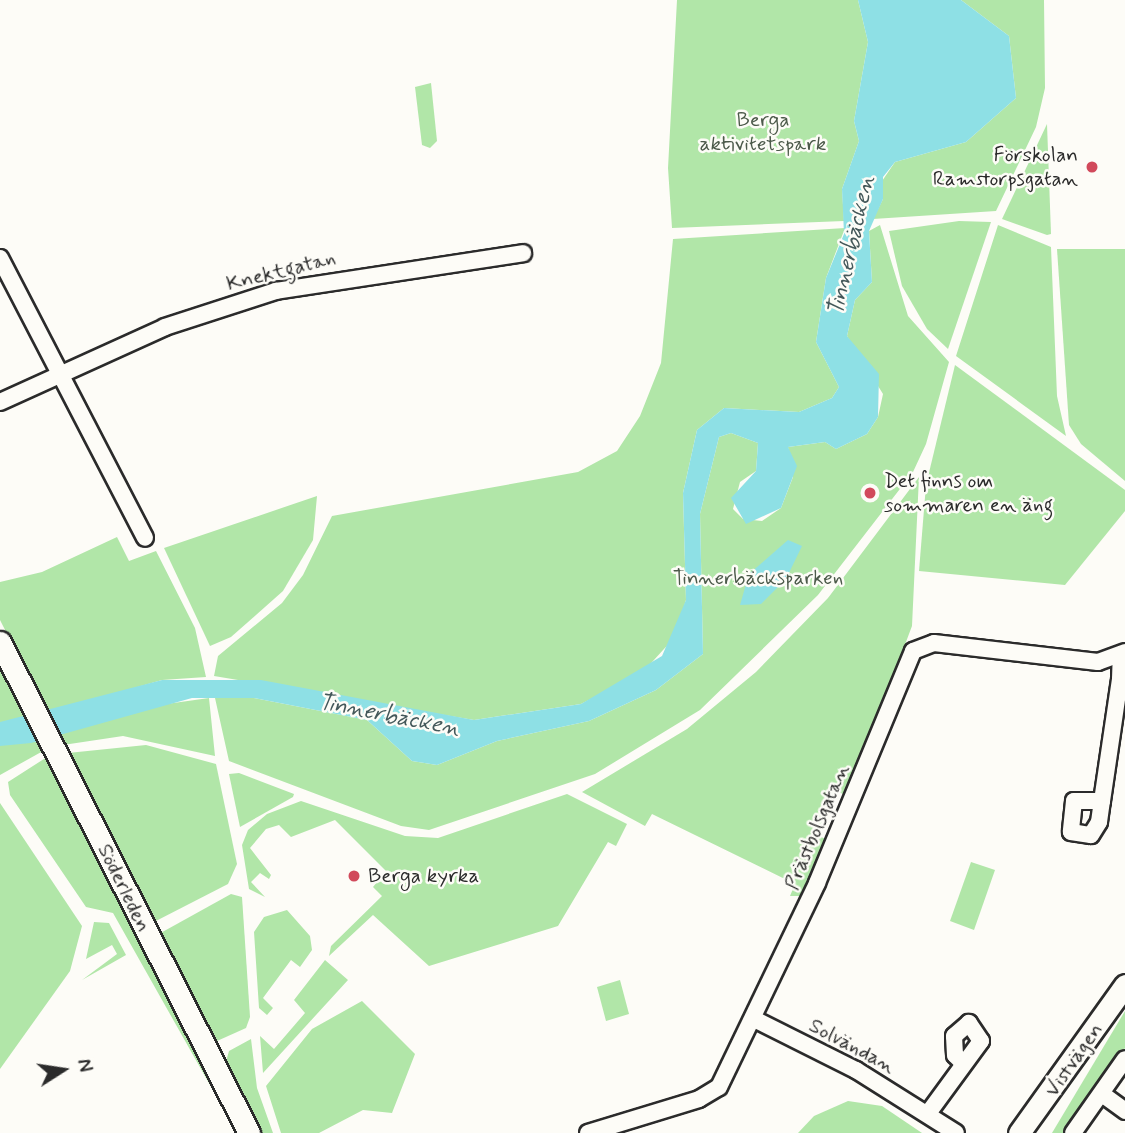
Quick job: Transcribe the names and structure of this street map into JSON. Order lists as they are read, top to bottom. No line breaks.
{"streets":{"main road":["Söderleden","Vistvägen"],"street":["Knektgatan","Prästbolsgatan","Solvändan"]},"crossings":[["Prästbolsgatan","Solvändan"]],"water":["Tinnerbäcken"],"parks":["Berga aktivitetspark","Tinnerbäcksparken"],"places":["Förskolan Ramstorpsgatan","Det finns om sommaren en äng","Berga kyrka"],"north":"right"}
